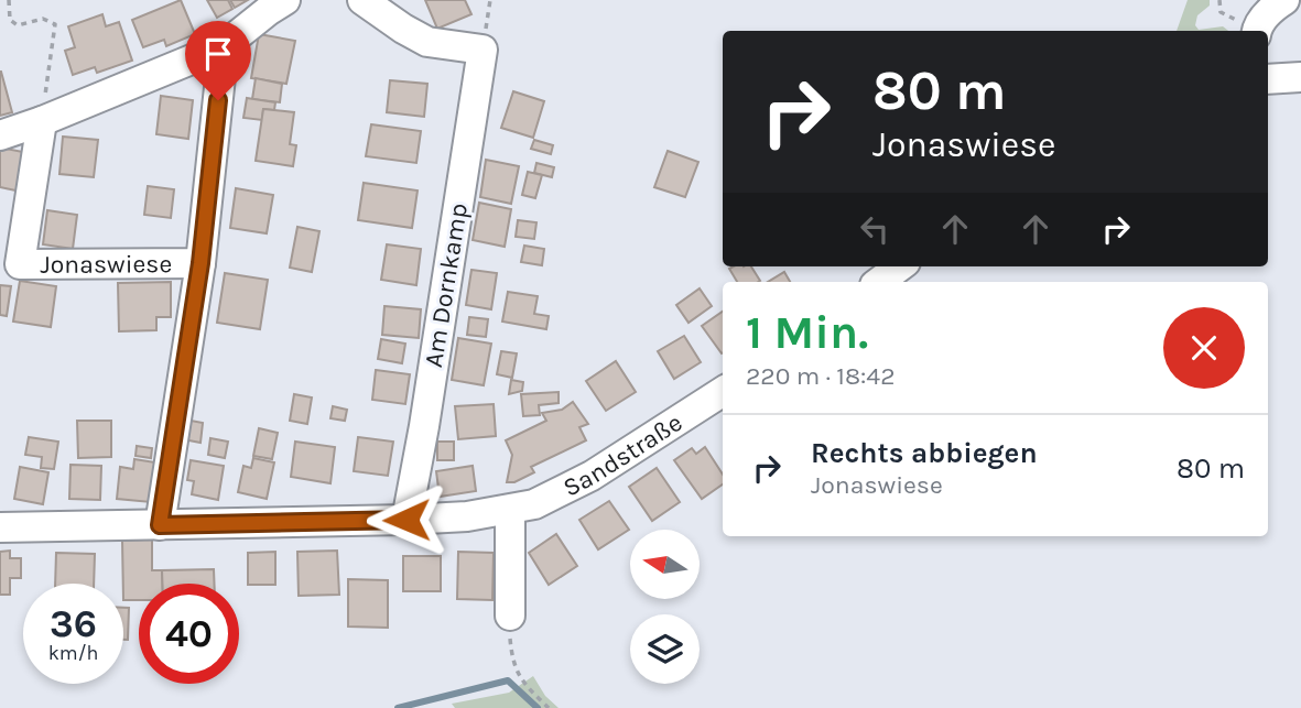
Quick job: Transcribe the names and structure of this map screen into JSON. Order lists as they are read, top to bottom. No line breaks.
{"streets":{"street":["Jonaswiese","Am Dornkamp","Sandstraße"]},"crossings":[["Jonaswiese","Sandstraße"],["Am Dornkamp","Sandstraße"]],"north":"left","page":{"turn":["80 m","Jonaswiese"],"heading":["1 Min.","220 m · 18:42"],"list":[{"name":"Rechts abbiegen","note":"Jonaswiese","value":"80 m"}],"speed":"36 km/h","limit":"40"}}
